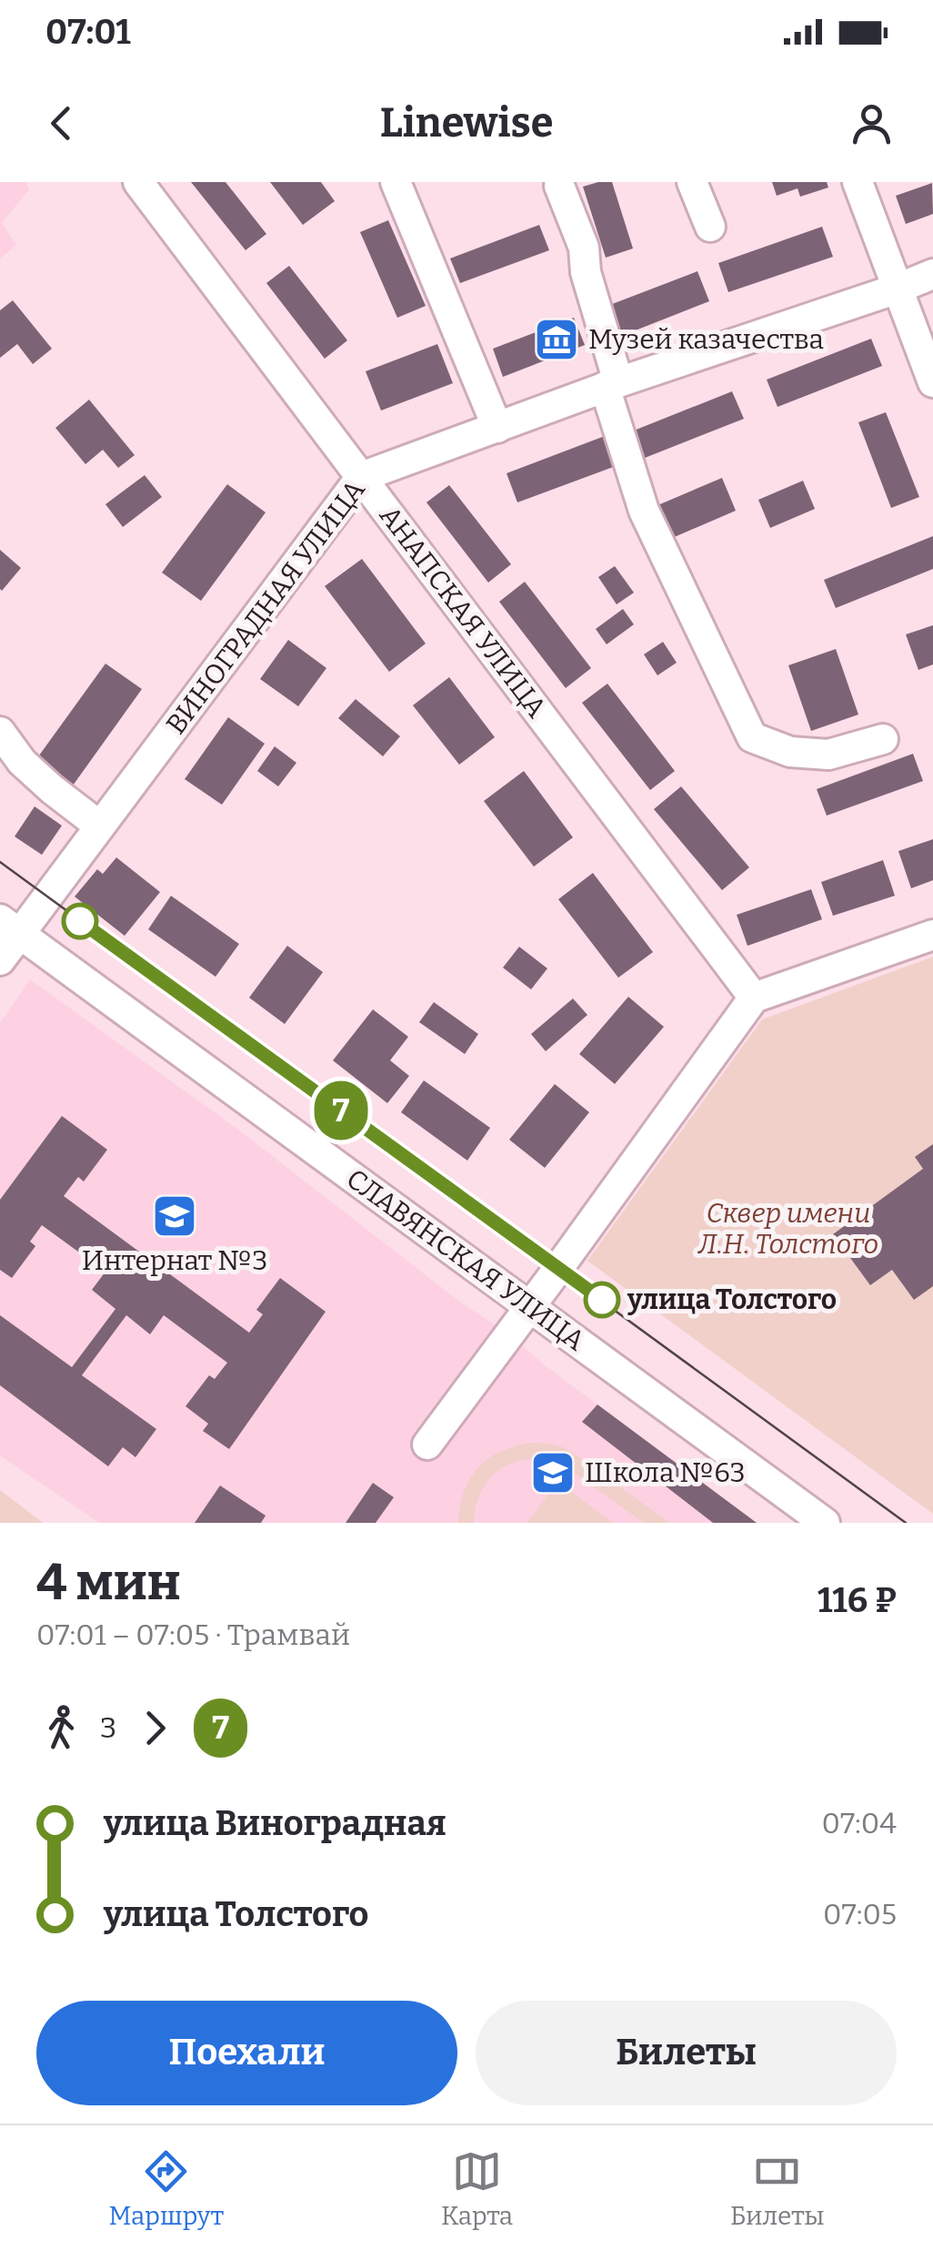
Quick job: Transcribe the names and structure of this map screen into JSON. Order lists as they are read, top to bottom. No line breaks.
{"streets":{"street":["ВИНОГРАДНАЯ УЛИЦА","АНАПСКАЯ УЛИЦА","СЛАВЯНСКАЯ УЛИЦА"]},"crossings":[["ВИНОГРАДНАЯ УЛИЦА","АНАПСКАЯ УЛИЦА"],["ВИНОГРАДНАЯ УЛИЦА","СЛАВЯНСКАЯ УЛИЦА"]],"parks":["Сквер имени Л.Н. Толстого"],"places":{"museum":["Музей казачества"],"school or university":["Интернат №3","Школа №63"],"other":["улица Толстого"]},"lines":["tram line 7"],"page":{"status":"07:01","header":"Linewise","on_map":"7","heading":["4 мин","07:01 – 07:05 · Трамвай","116 ₽"],"legs":["3","7"],"list":[{"name":"улица Виноградная","value":"07:04"},{"name":"улица Толстого","value":"07:05"}],"buttons":["Поехали","Билеты"],"tabs":["Маршрут","Карта","Билеты"]}}
